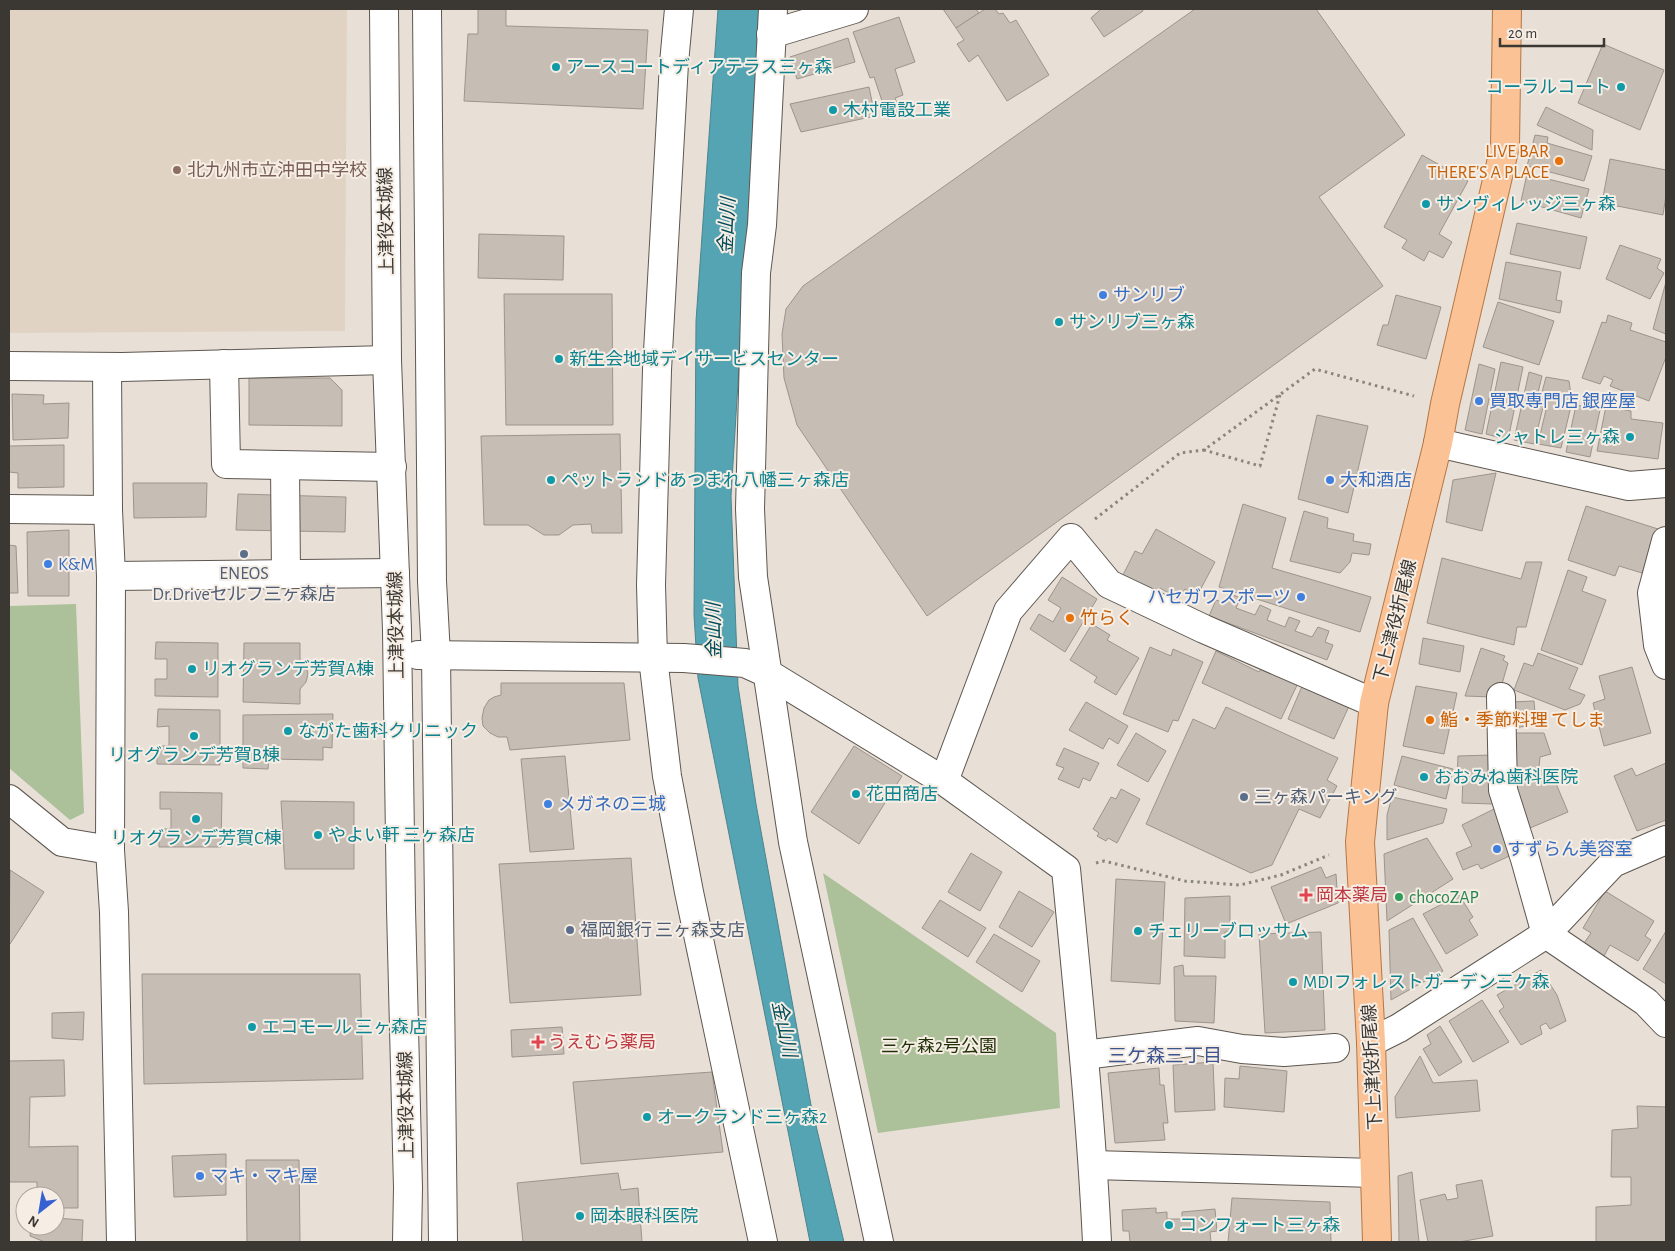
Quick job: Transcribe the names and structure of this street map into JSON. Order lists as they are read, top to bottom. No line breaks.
{"streets":{"main road":["下上津役折尾線"],"street":["上津役本城線"]},"districts":["三ケ森三丁目"],"water":["金山川"],"parks":["三ヶ森2号公園"],"places":{"other":["アースコートディアテラス三ヶ森","コーラルコート","木村電設工業","LIVE BAR THERE'S A PLACE","北九州市立沖田中学校","サンヴィレッジ三ヶ森","サンリブ","サンリブ三ヶ森","新生会地域デイサービスセンター","買取専門店 銀座屋","シャトレ三ヶ森","ペットランドあつまれ八幡三ヶ森店","大和酒店","ENEOS Dr.Driveセルフ三ヶ森店","K&M","ハセガワスポーツ","竹らく","リオグランデ芳賀A棟","鮨・季節料理 てしま","ながた歯科クリニック","リオグランデ芳賀B棟","おおみね歯科医院","花田商店","三ヶ森パーキング","メガネの三城","リオグランデ芳賀C棟","やよい軒 三ヶ森店","すずらん美容室","chocoZAP","福岡銀行 三ヶ森支店","チェリーブロッサム","MDIフォレストガーデン三ケ森","エコモール 三ヶ森店","オークランド三ヶ森2","マキ・マキ屋","岡本眼科医院","コンフォート三ヶ森"],"health":["岡本薬局","うえむら薬局"]},"scale_bar":"20 m","north":"bottom left"}
